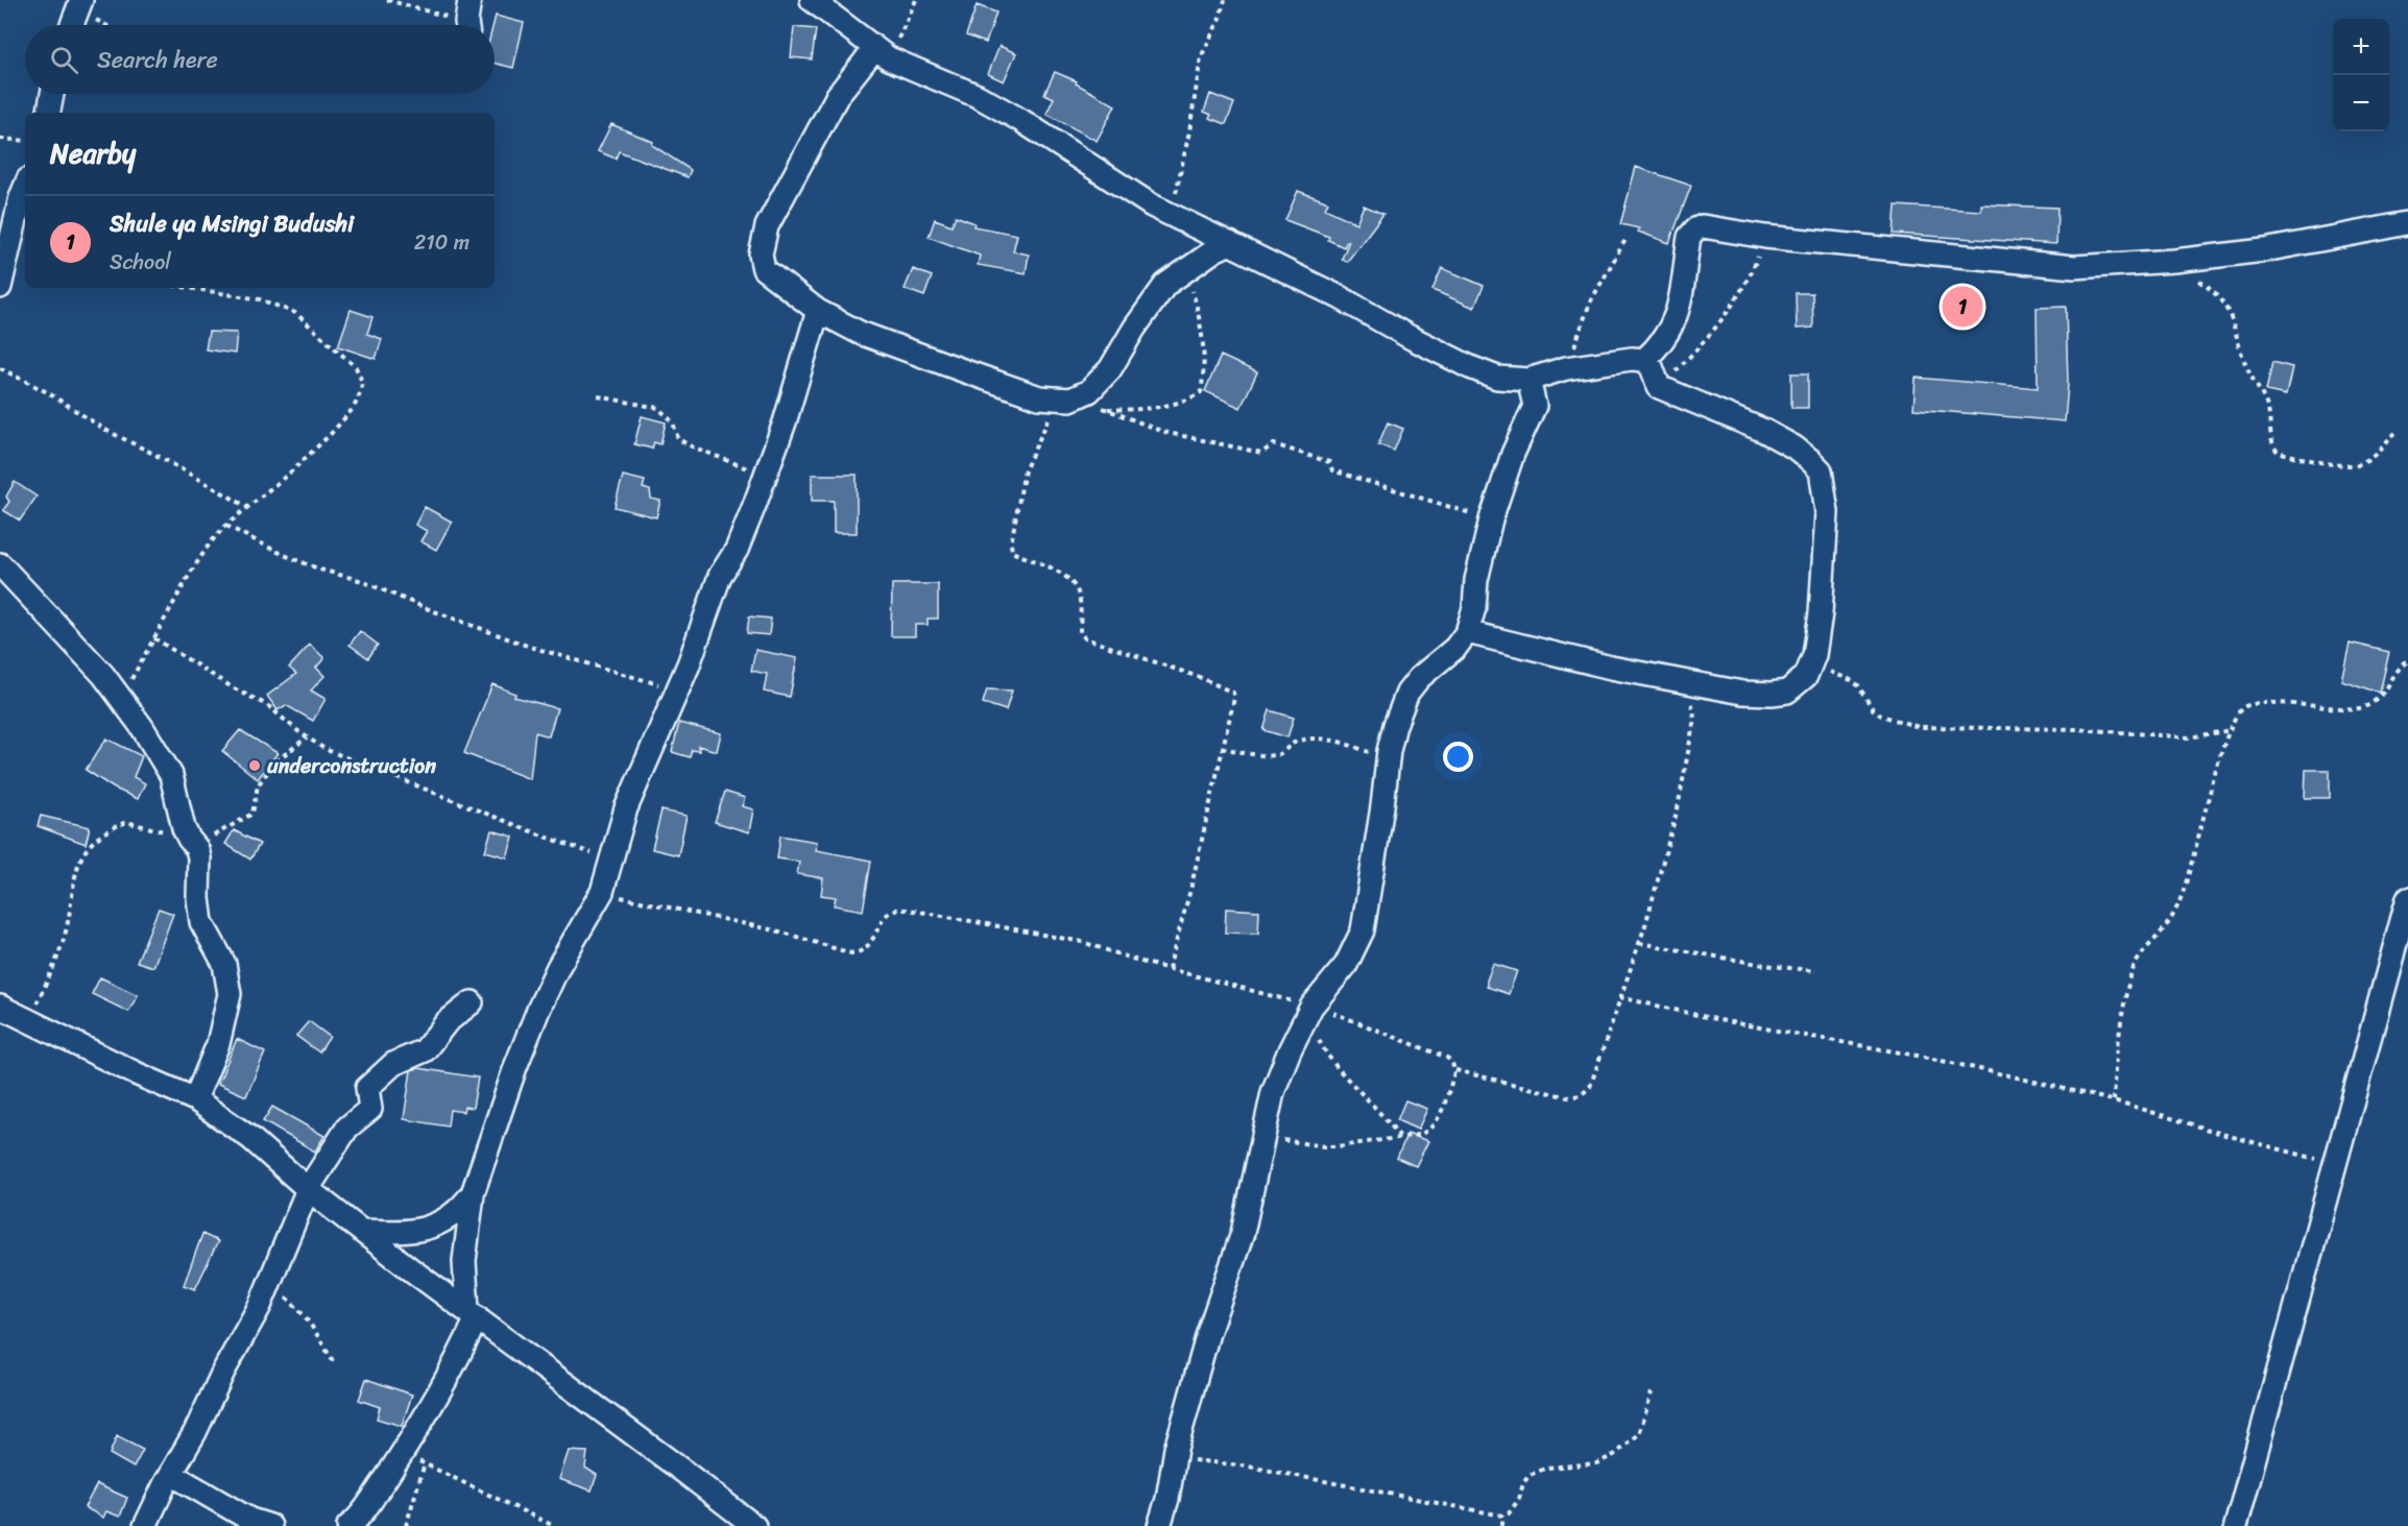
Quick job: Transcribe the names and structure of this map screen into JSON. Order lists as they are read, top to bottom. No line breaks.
{"places":["underconstruction"],"page":{"map_buttons":["+","−"],"search":"Search here","heading":"Nearby","list":[{"mark":"1","name":"Shule ya Msingi Budushi","note":"School","value":"210 m"}],"pins":"1"}}
